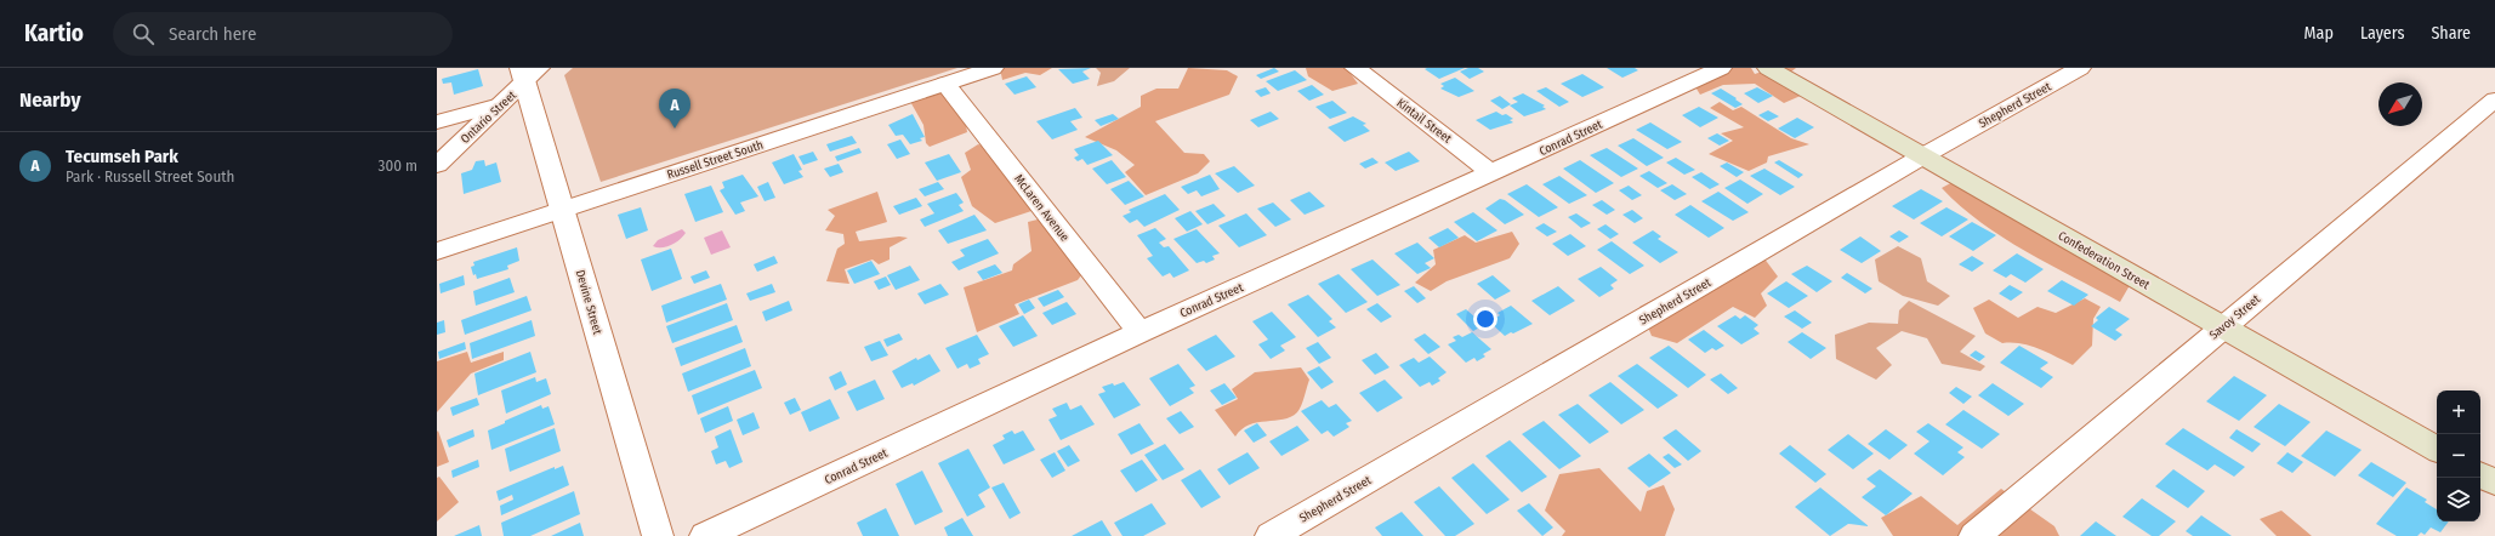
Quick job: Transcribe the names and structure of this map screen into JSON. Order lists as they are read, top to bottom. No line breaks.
{"streets":{"main road":["Confederation Street"],"street":["Shepherd Street","Ontario Street","Kintail Street","Conrad Street","Russell Street South","McLaren Avenue","Devine Street","Savoy Street"]},"crossings":[["Shepherd Street","Confederation Street"],["Ontario Street","Devine Street"],["Kintail Street","Conrad Street"],["Conrad Street","McLaren Avenue"],["Russell Street South","McLaren Avenue"],["Russell Street South","Devine Street"],["Confederation Street","Savoy Street"]],"north":"bottom left","page":{"header":"Kartio","search":"Search here","nav":["Map","Layers","Share"],"heading":"Nearby","pins":"A","list":[{"mark":"A","name":"Tecumseh Park","note":"Park · Russell Street South","value":"300 m"}],"map_buttons":["+","−"]}}
